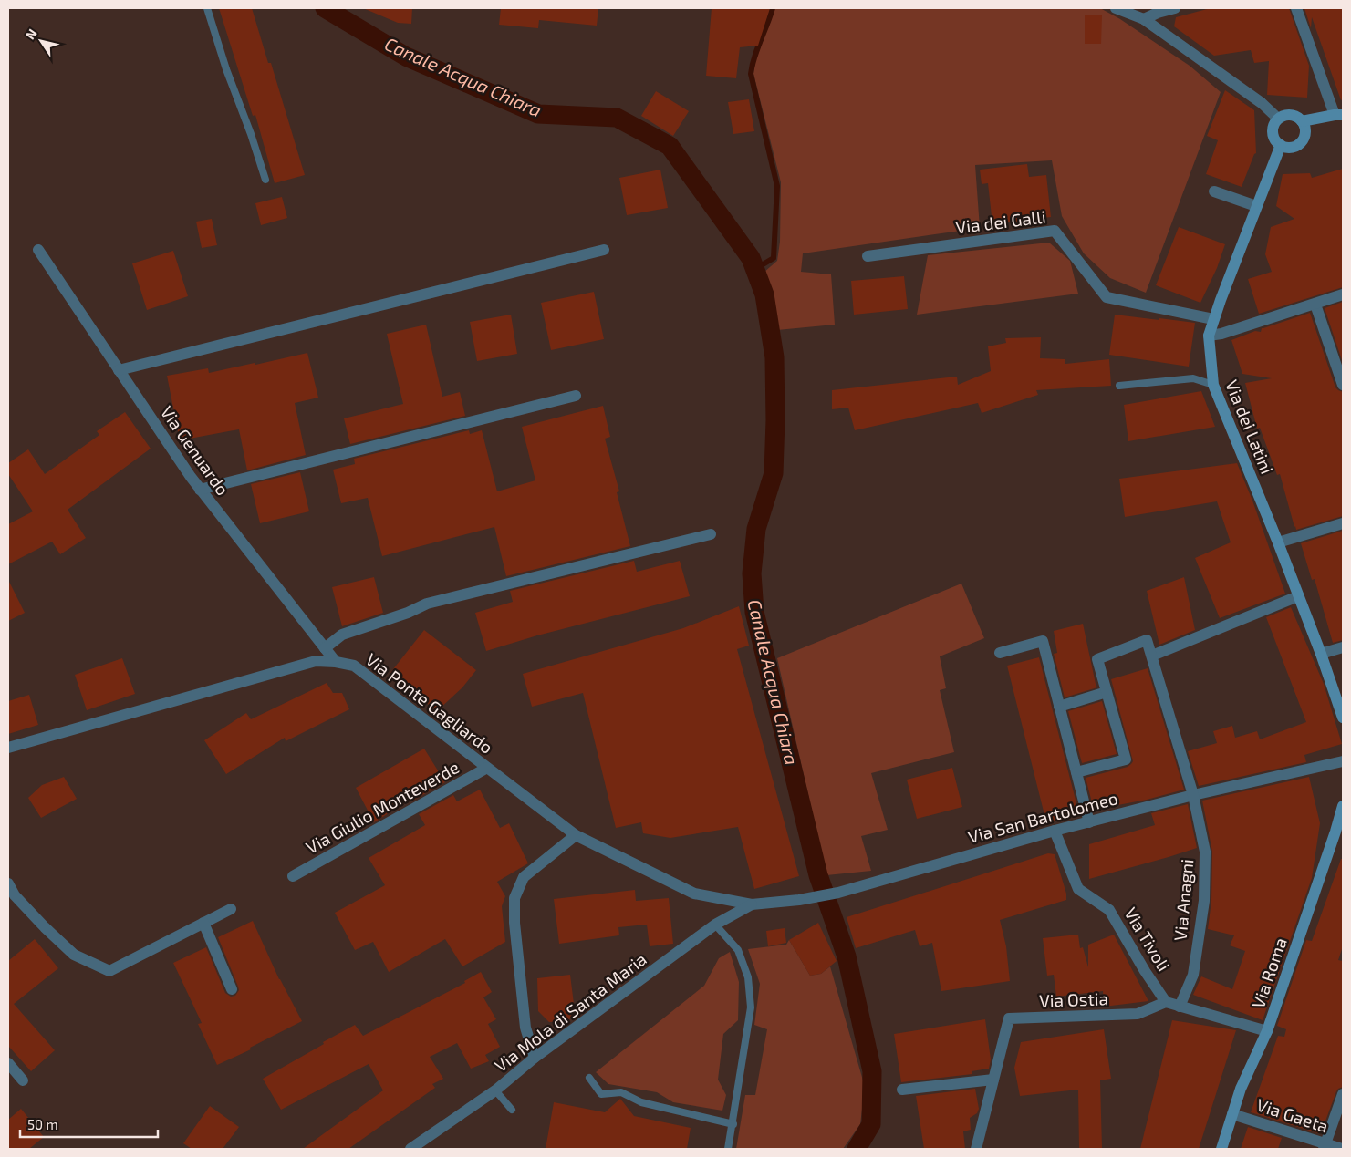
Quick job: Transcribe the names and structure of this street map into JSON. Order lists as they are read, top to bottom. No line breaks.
{"streets":{"street":["Via dei Galli","Via dei Latini","Via Genuardo","Via Ponte Gagliardo","Via Giulio Monteverde","Via San Bartolomeo","Via Anagni","Via Tivoli","Via Roma","Via Ostia","Via Mola di Santa Maria","Via Gaeta"]},"crossings":[["Via dei Galli","Via dei Latini"],["Via Genuardo","Via Ponte Gagliardo"],["Via Ponte Gagliardo","Via Giulio Monteverde"],["Via Ponte Gagliardo","Via San Bartolomeo"],["Via Ponte Gagliardo","Via Mola di Santa Maria"],["Via San Bartolomeo","Via Anagni"],["Via San Bartolomeo","Via Tivoli"],["Via San Bartolomeo","Via Mola di Santa Maria"],["Via Tivoli","Via Ostia"],["Via Roma","Via Gaeta"]],"water":["Canale Acqua Chiara"],"scale_bar":"50 m","north":"top left"}
